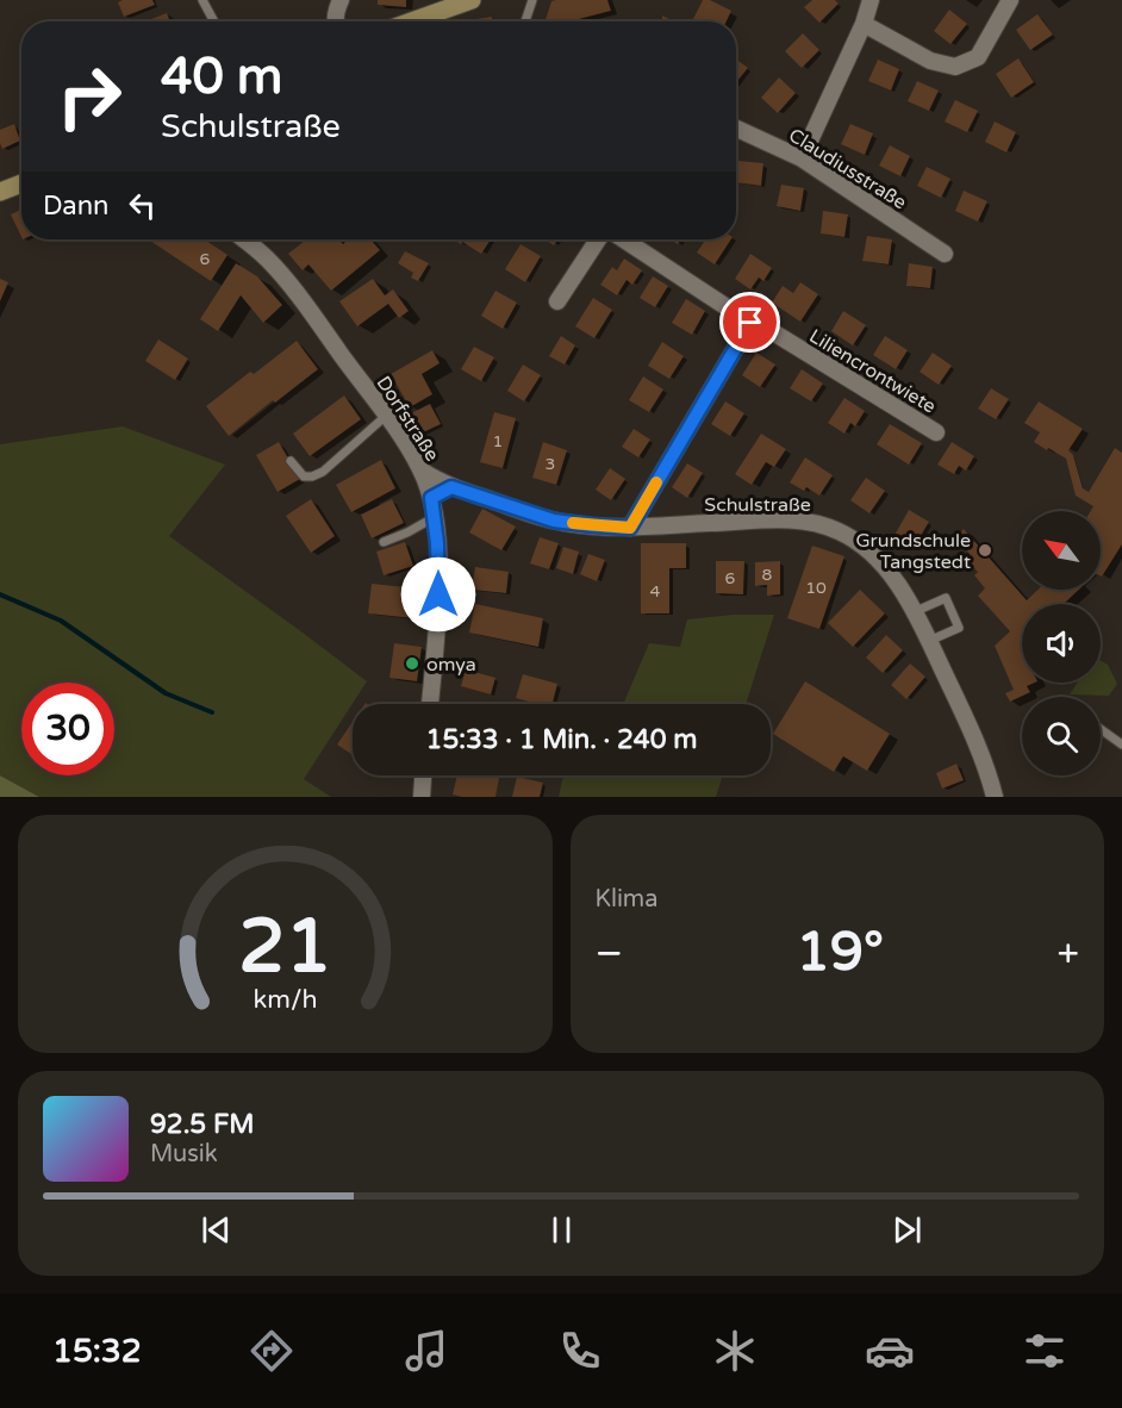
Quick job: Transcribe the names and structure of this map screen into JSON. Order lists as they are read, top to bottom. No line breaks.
{"streets":{"street":["Claudiusstraße","Liliencrontwiete","Dorfstraße","Schulstraße"]},"crossings":[["Dorfstraße","Schulstraße"]],"places":["Grundschule Tangstedt","omya"],"house_numbers":["6","1","3","8","6","10","4"],"north":"top left","page":{"turn":["40 m","Schulstraße"],"then":"Dann","limit":"30","trip":"15:33 · 1 Min. · 240 m","tile":"Klima","heat":["−","19°","+"],"song":["92.5 FM","Musik"],"tabs":"15:32","gauge":["21","km/h"]}}
